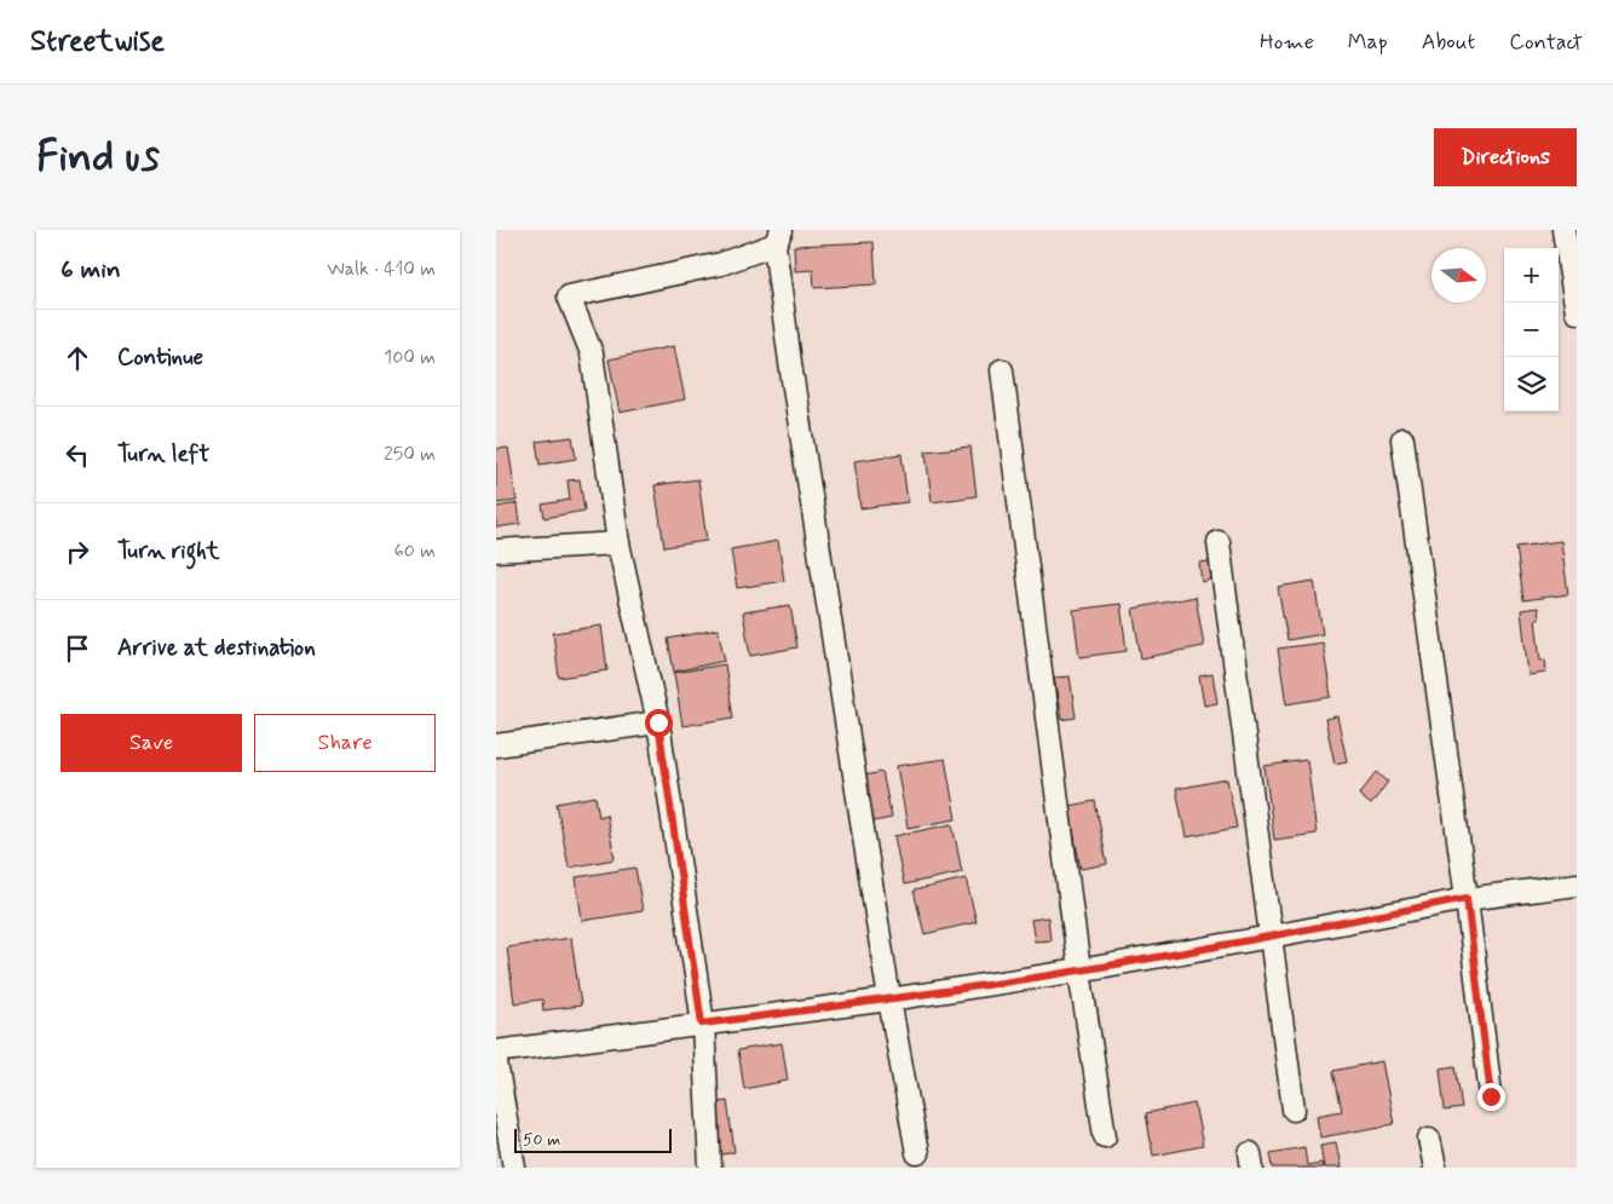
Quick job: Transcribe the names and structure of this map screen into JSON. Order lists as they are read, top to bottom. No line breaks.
{"scale_bar":"50 m","north":"right","page":{"header":"Streetwise","nav":["Home","Map","About","Contact"],"buttons":["Directions",["Save","Share"]],"title":"Find us","heading":["6 min","Walk · 410 m"],"map_buttons":["+","−"],"list":[["Continue","100 m"],["Turn left","250 m"],["Turn right","60 m"],"Arrive at destination"],"scale":"50 m"}}
